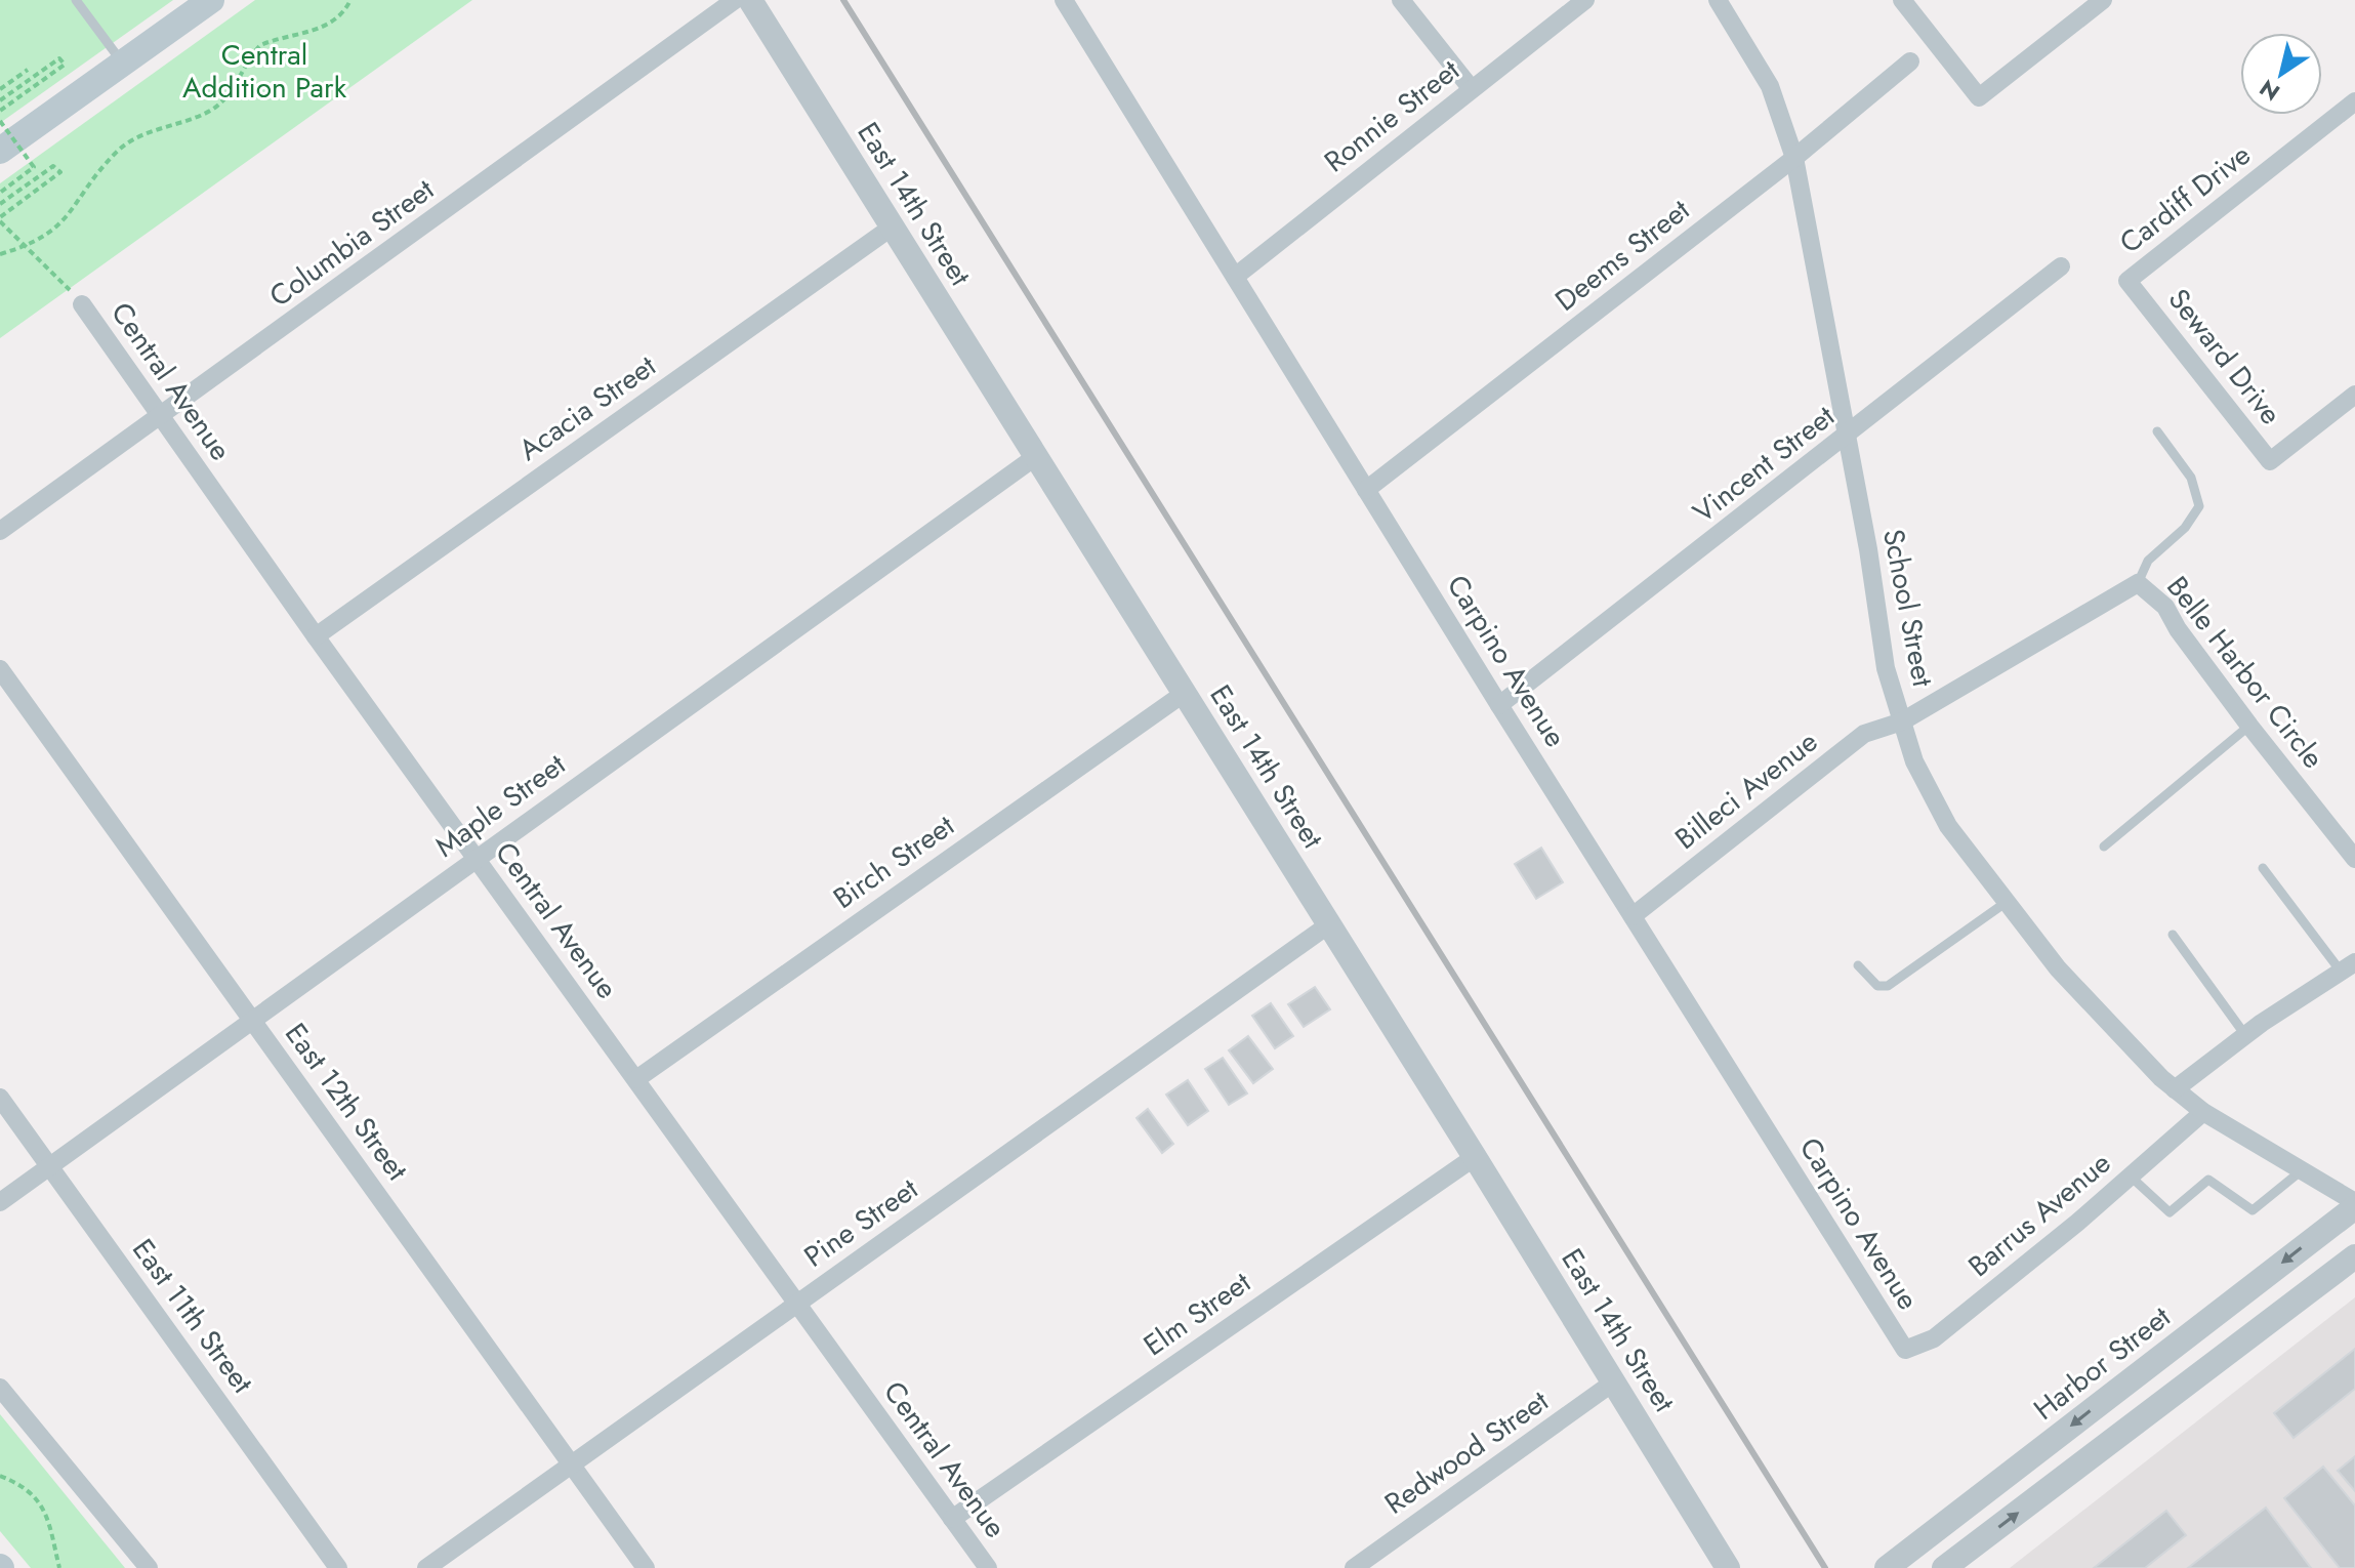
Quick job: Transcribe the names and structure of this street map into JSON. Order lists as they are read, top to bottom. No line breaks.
{"streets":{"street":["Ronnie Street","Cardiff Drive","East 14th Street","Columbia Street","Deems Street","Seward Drive","Central Avenue","Acacia Street","Vincent Street","School Street","Carpino Avenue","Belle Harbor Circle","Billeci Avenue","Maple Street","Birch Street","East 12th Street","Barrus Avenue","Pine Street","Elm Street","East 11th Street","Harbor Street","Redwood Street"]},"crossings":[["Ronnie Street","Carpino Avenue"],["Cardiff Drive","Seward Drive"],["East 14th Street","Acacia Street"],["East 14th Street","Maple Street"],["East 14th Street","Birch Street"],["East 14th Street","Pine Street"],["East 14th Street","Elm Street"],["East 14th Street","Redwood Street"],["Columbia Street","Central Avenue"],["Deems Street","School Street"],["Deems Street","Carpino Avenue"],["Central Avenue","Acacia Street"],["Central Avenue","Maple Street"],["Central Avenue","Birch Street"],["Central Avenue","Pine Street"],["Central Avenue","Elm Street"],["Vincent Street","School Street"],["Vincent Street","Carpino Avenue"],["School Street","Belle Harbor Circle"],["School Street","Billeci Avenue"],["School Street","Barrus Avenue"],["School Street","Harbor Street"],["Carpino Avenue","Billeci Avenue"],["Carpino Avenue","Barrus Avenue"],["Belle Harbor Circle","Billeci Avenue"],["Maple Street","East 12th Street"],["Maple Street","East 11th Street"],["East 12th Street","Pine Street"]],"parks":["Central Addition Park"],"north":"bottom left"}
